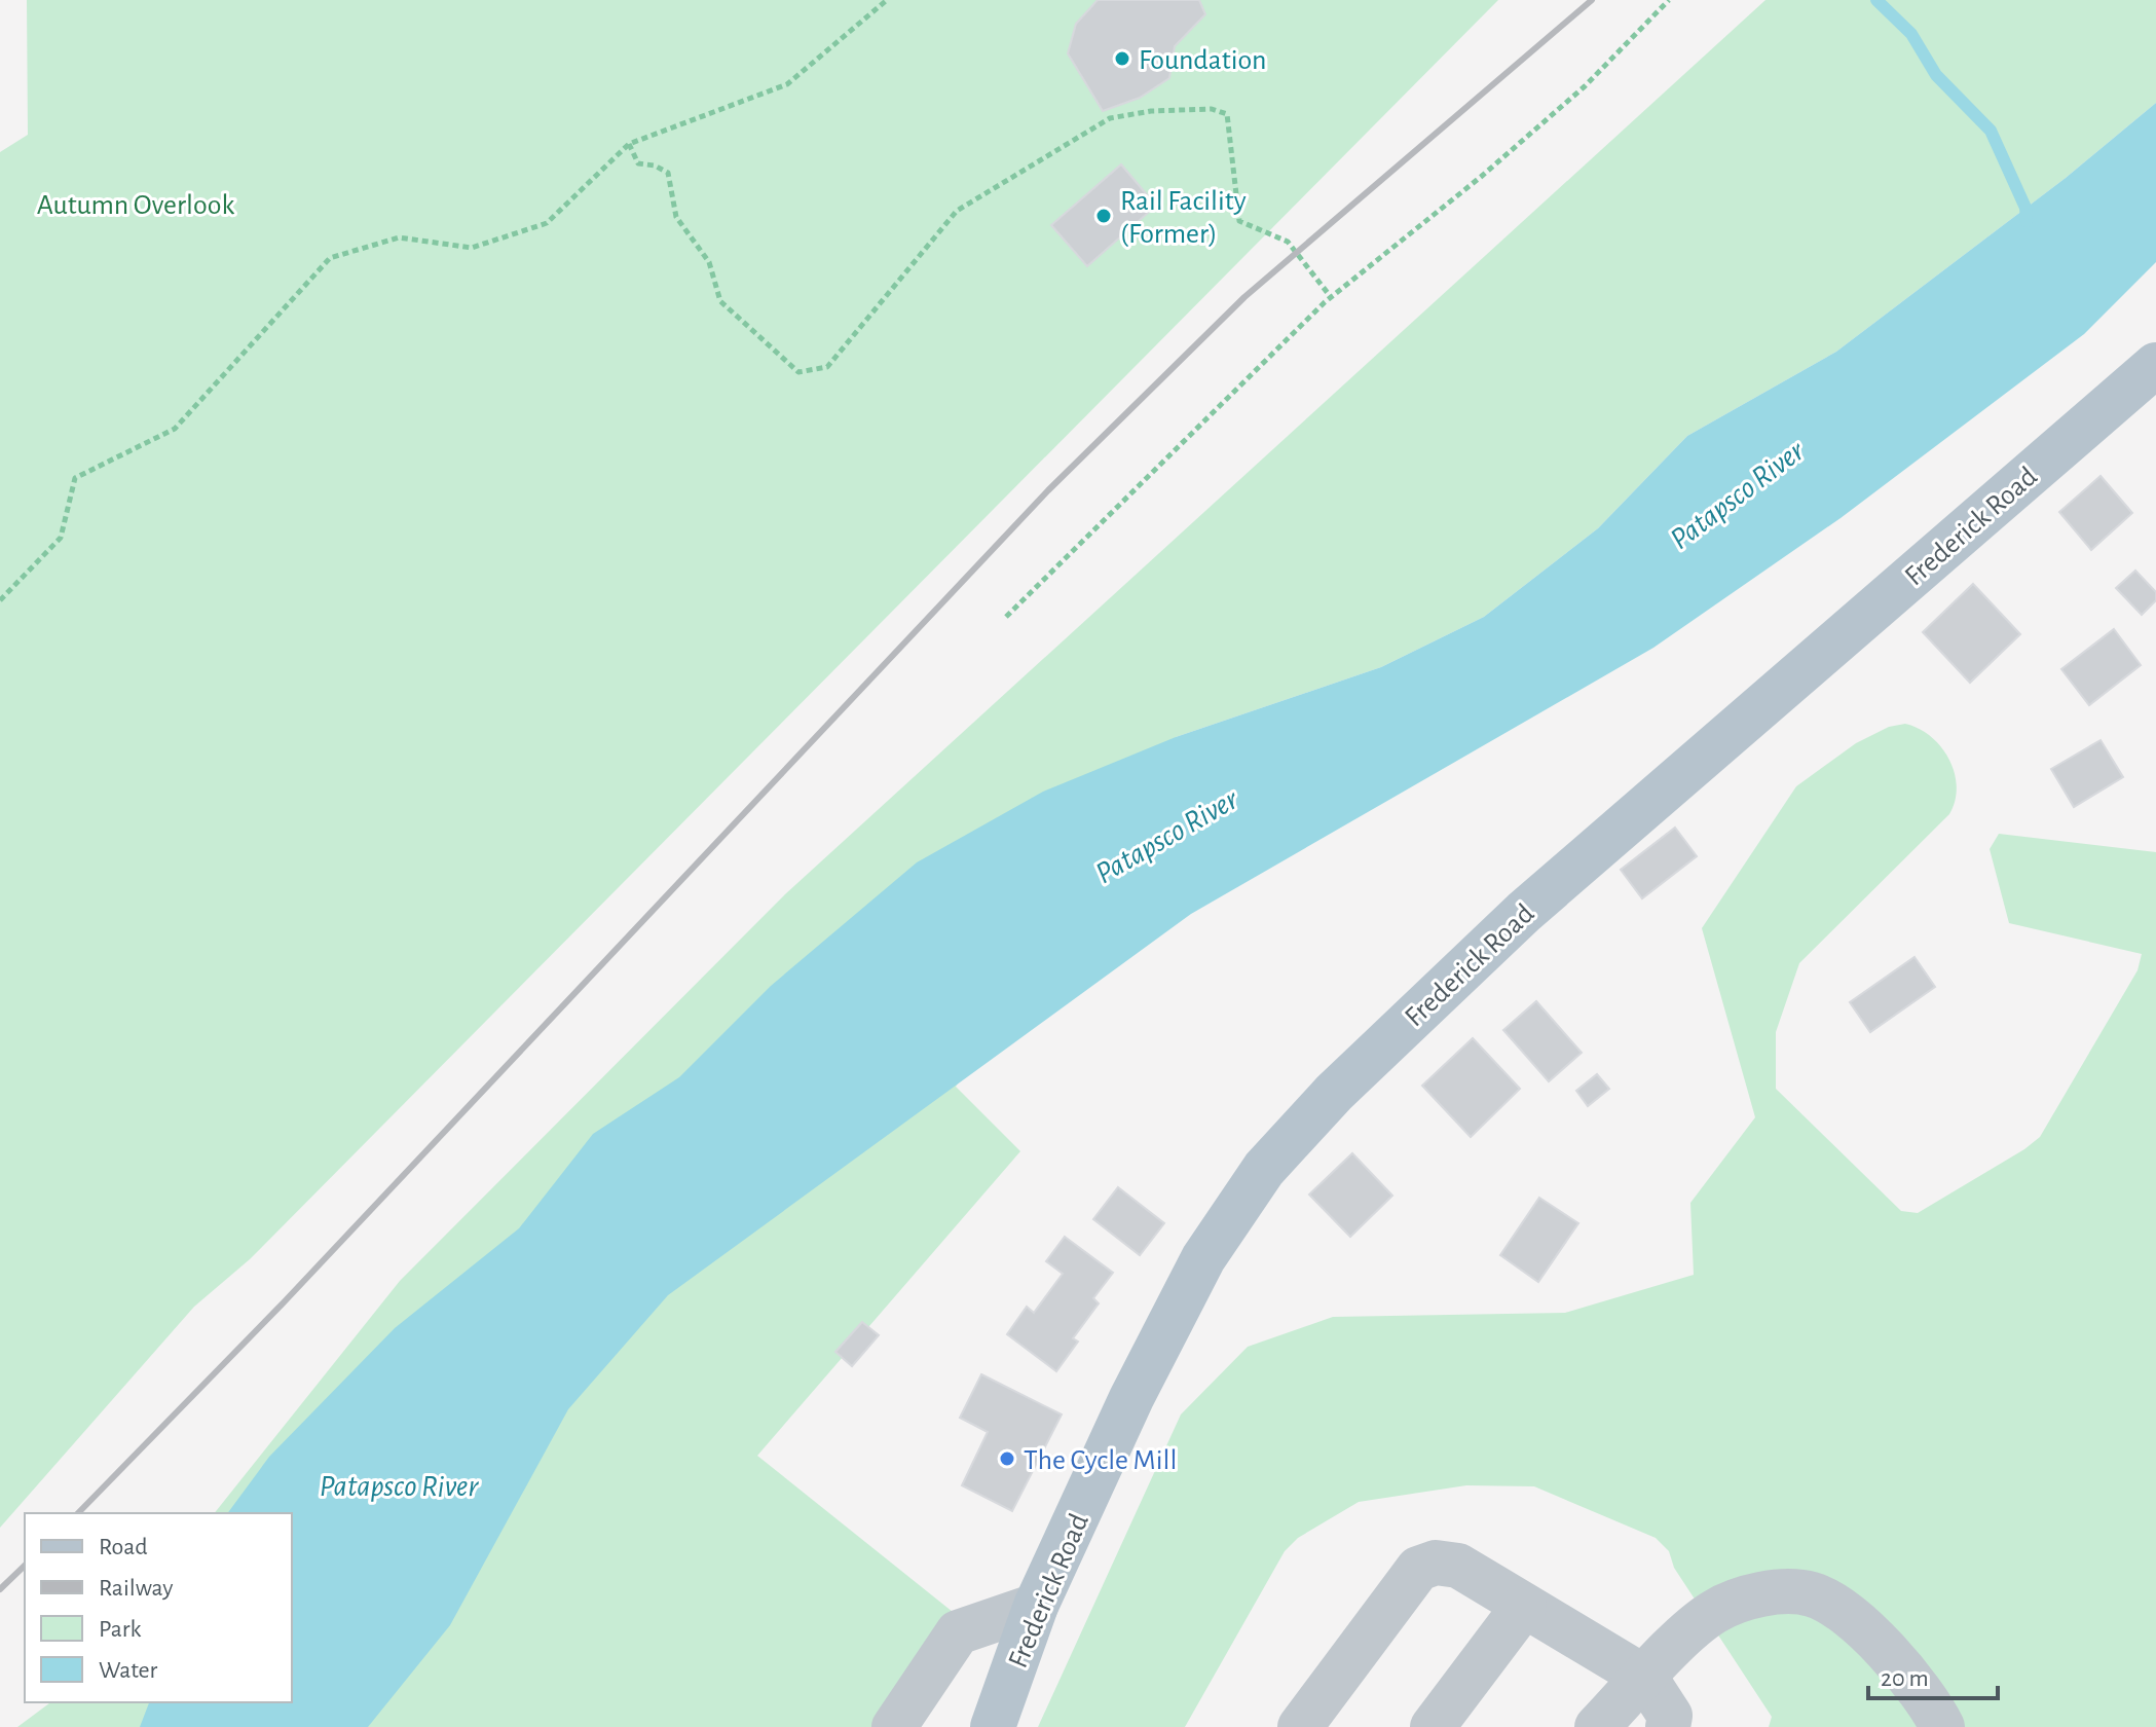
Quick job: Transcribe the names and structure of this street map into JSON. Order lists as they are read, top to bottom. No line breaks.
{"streets":{"main road":["Frederick Road"]},"water":["Patapsco River"],"parks":["Autumn Overlook"],"places":["Foundation","Rail Facility (Former)","The Cycle Mill"],"legend":["Road","Railway","Park","Water"],"scale_bar":"20 m"}
